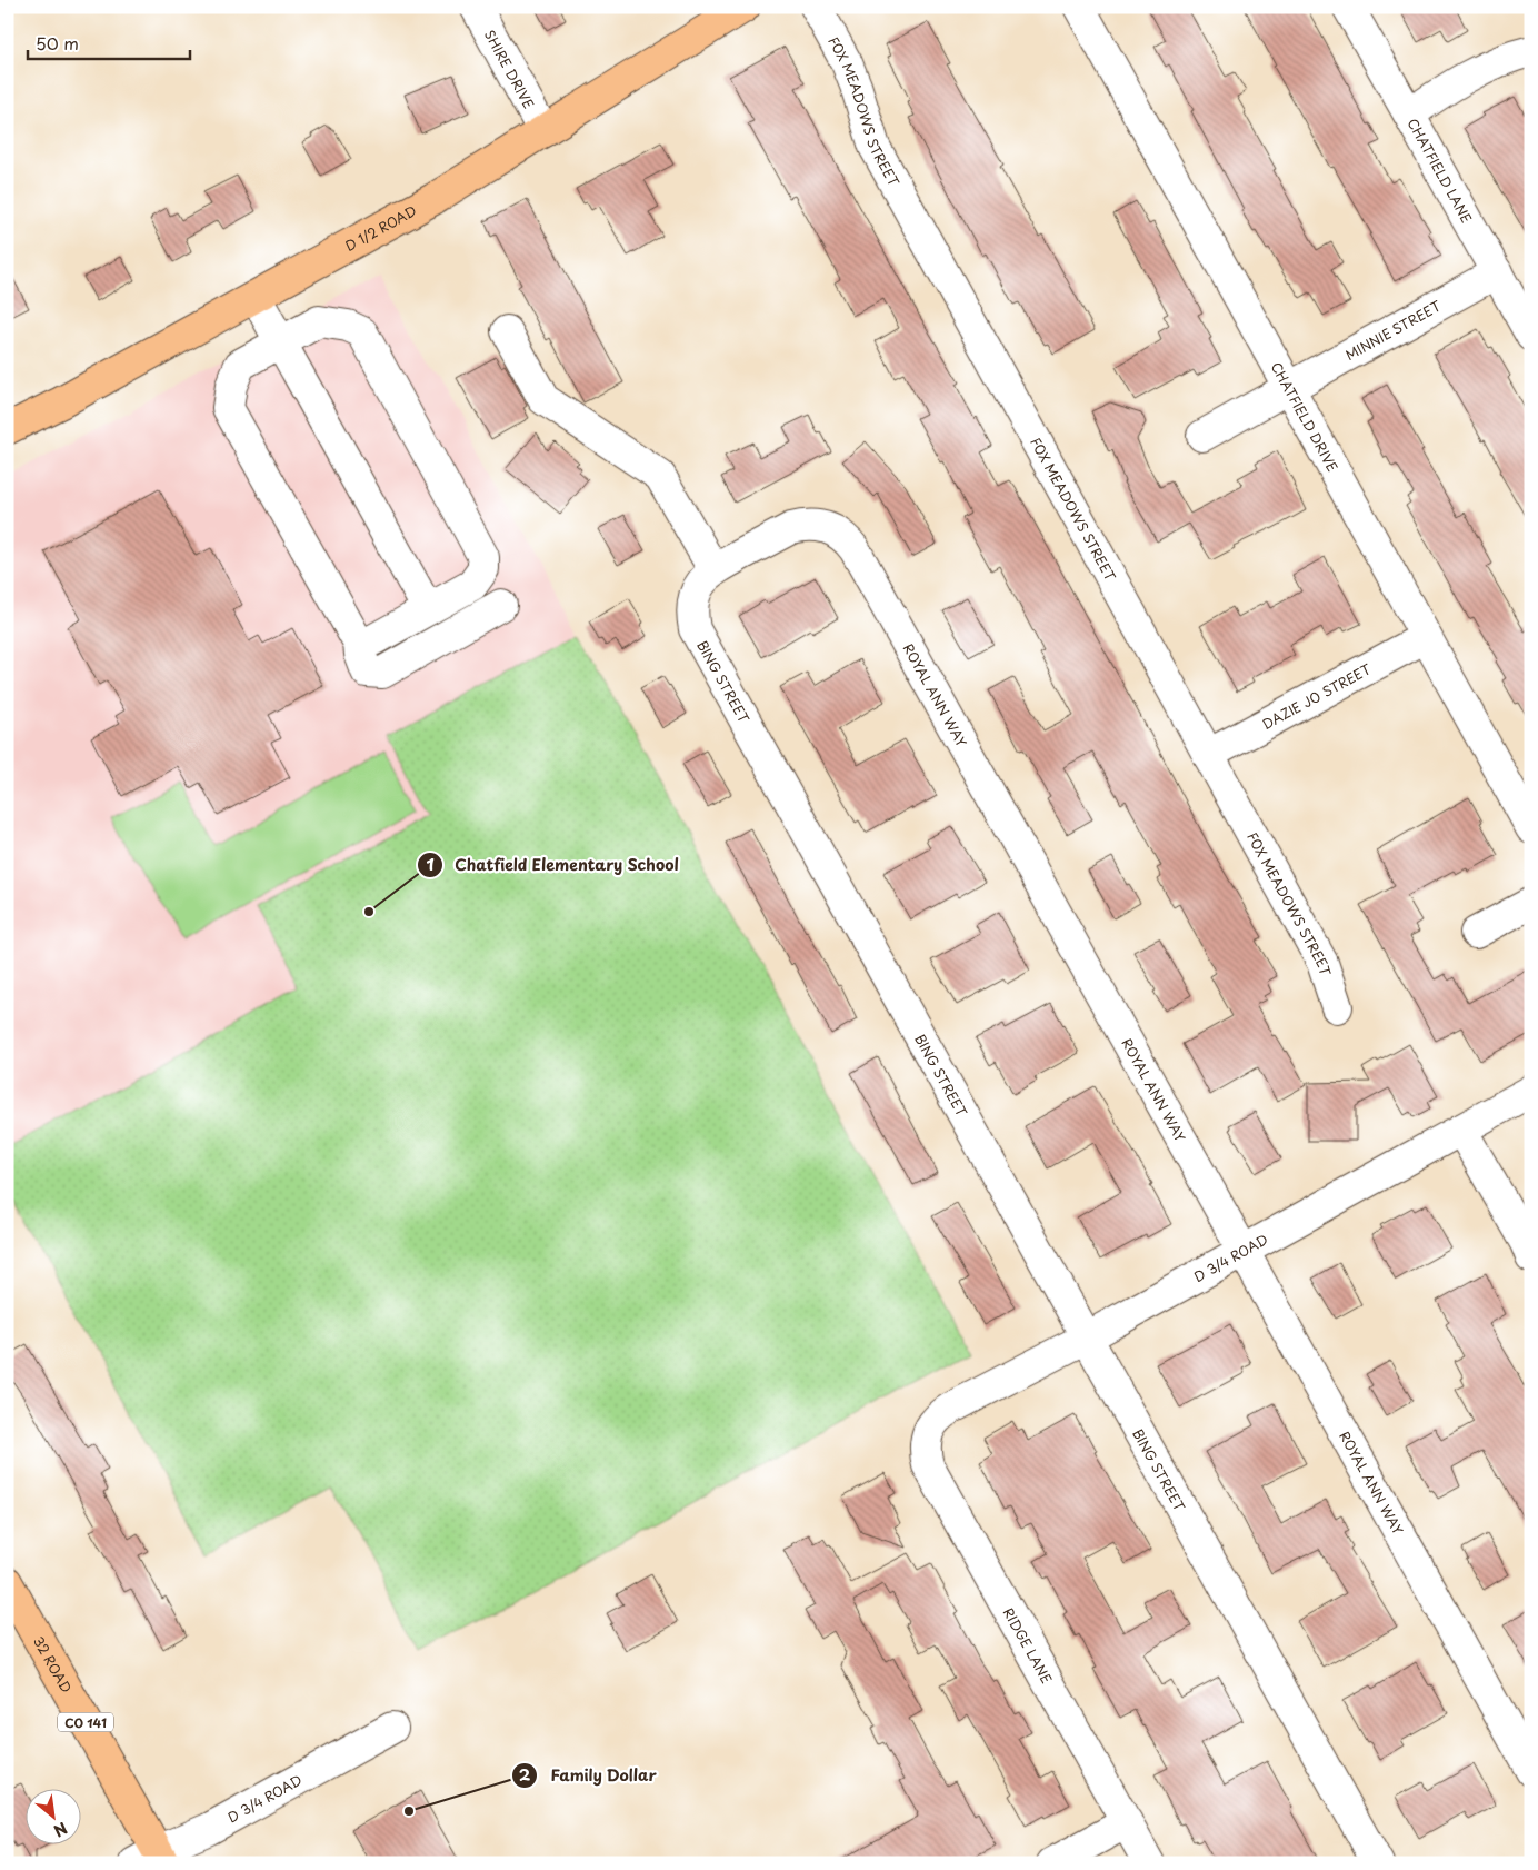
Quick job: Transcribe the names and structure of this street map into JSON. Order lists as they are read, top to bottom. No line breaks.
{"streets":{"main road":["D 1/2 ROAD","32 ROAD","CO 141"],"street":["SHIRE DRIVE","FOX MEADOWS STREET","CHATFIELD LANE","MINNIE STREET","CHATFIELD DRIVE","BING STREET","ROYAL ANN WAY","DAZIE JO STREET","D 3/4 ROAD","RIDGE LANE"]},"crossings":[["SHIRE DRIVE","D 1/2 ROAD"],["FOX MEADOWS STREET","DAZIE JO STREET"],["CHATFIELD LANE","MINNIE STREET"],["MINNIE STREET","CHATFIELD DRIVE"],["CHATFIELD DRIVE","DAZIE JO STREET"],["BING STREET","ROYAL ANN WAY"],["BING STREET","D 3/4 ROAD"],["ROYAL ANN WAY","D 3/4 ROAD"],["D 3/4 ROAD","RIDGE LANE"],["D 3/4 ROAD","32 ROAD"]],"places":["Chatfield Elementary School","Family Dollar"],"scale_bar":"50 m","north":"bottom right"}
